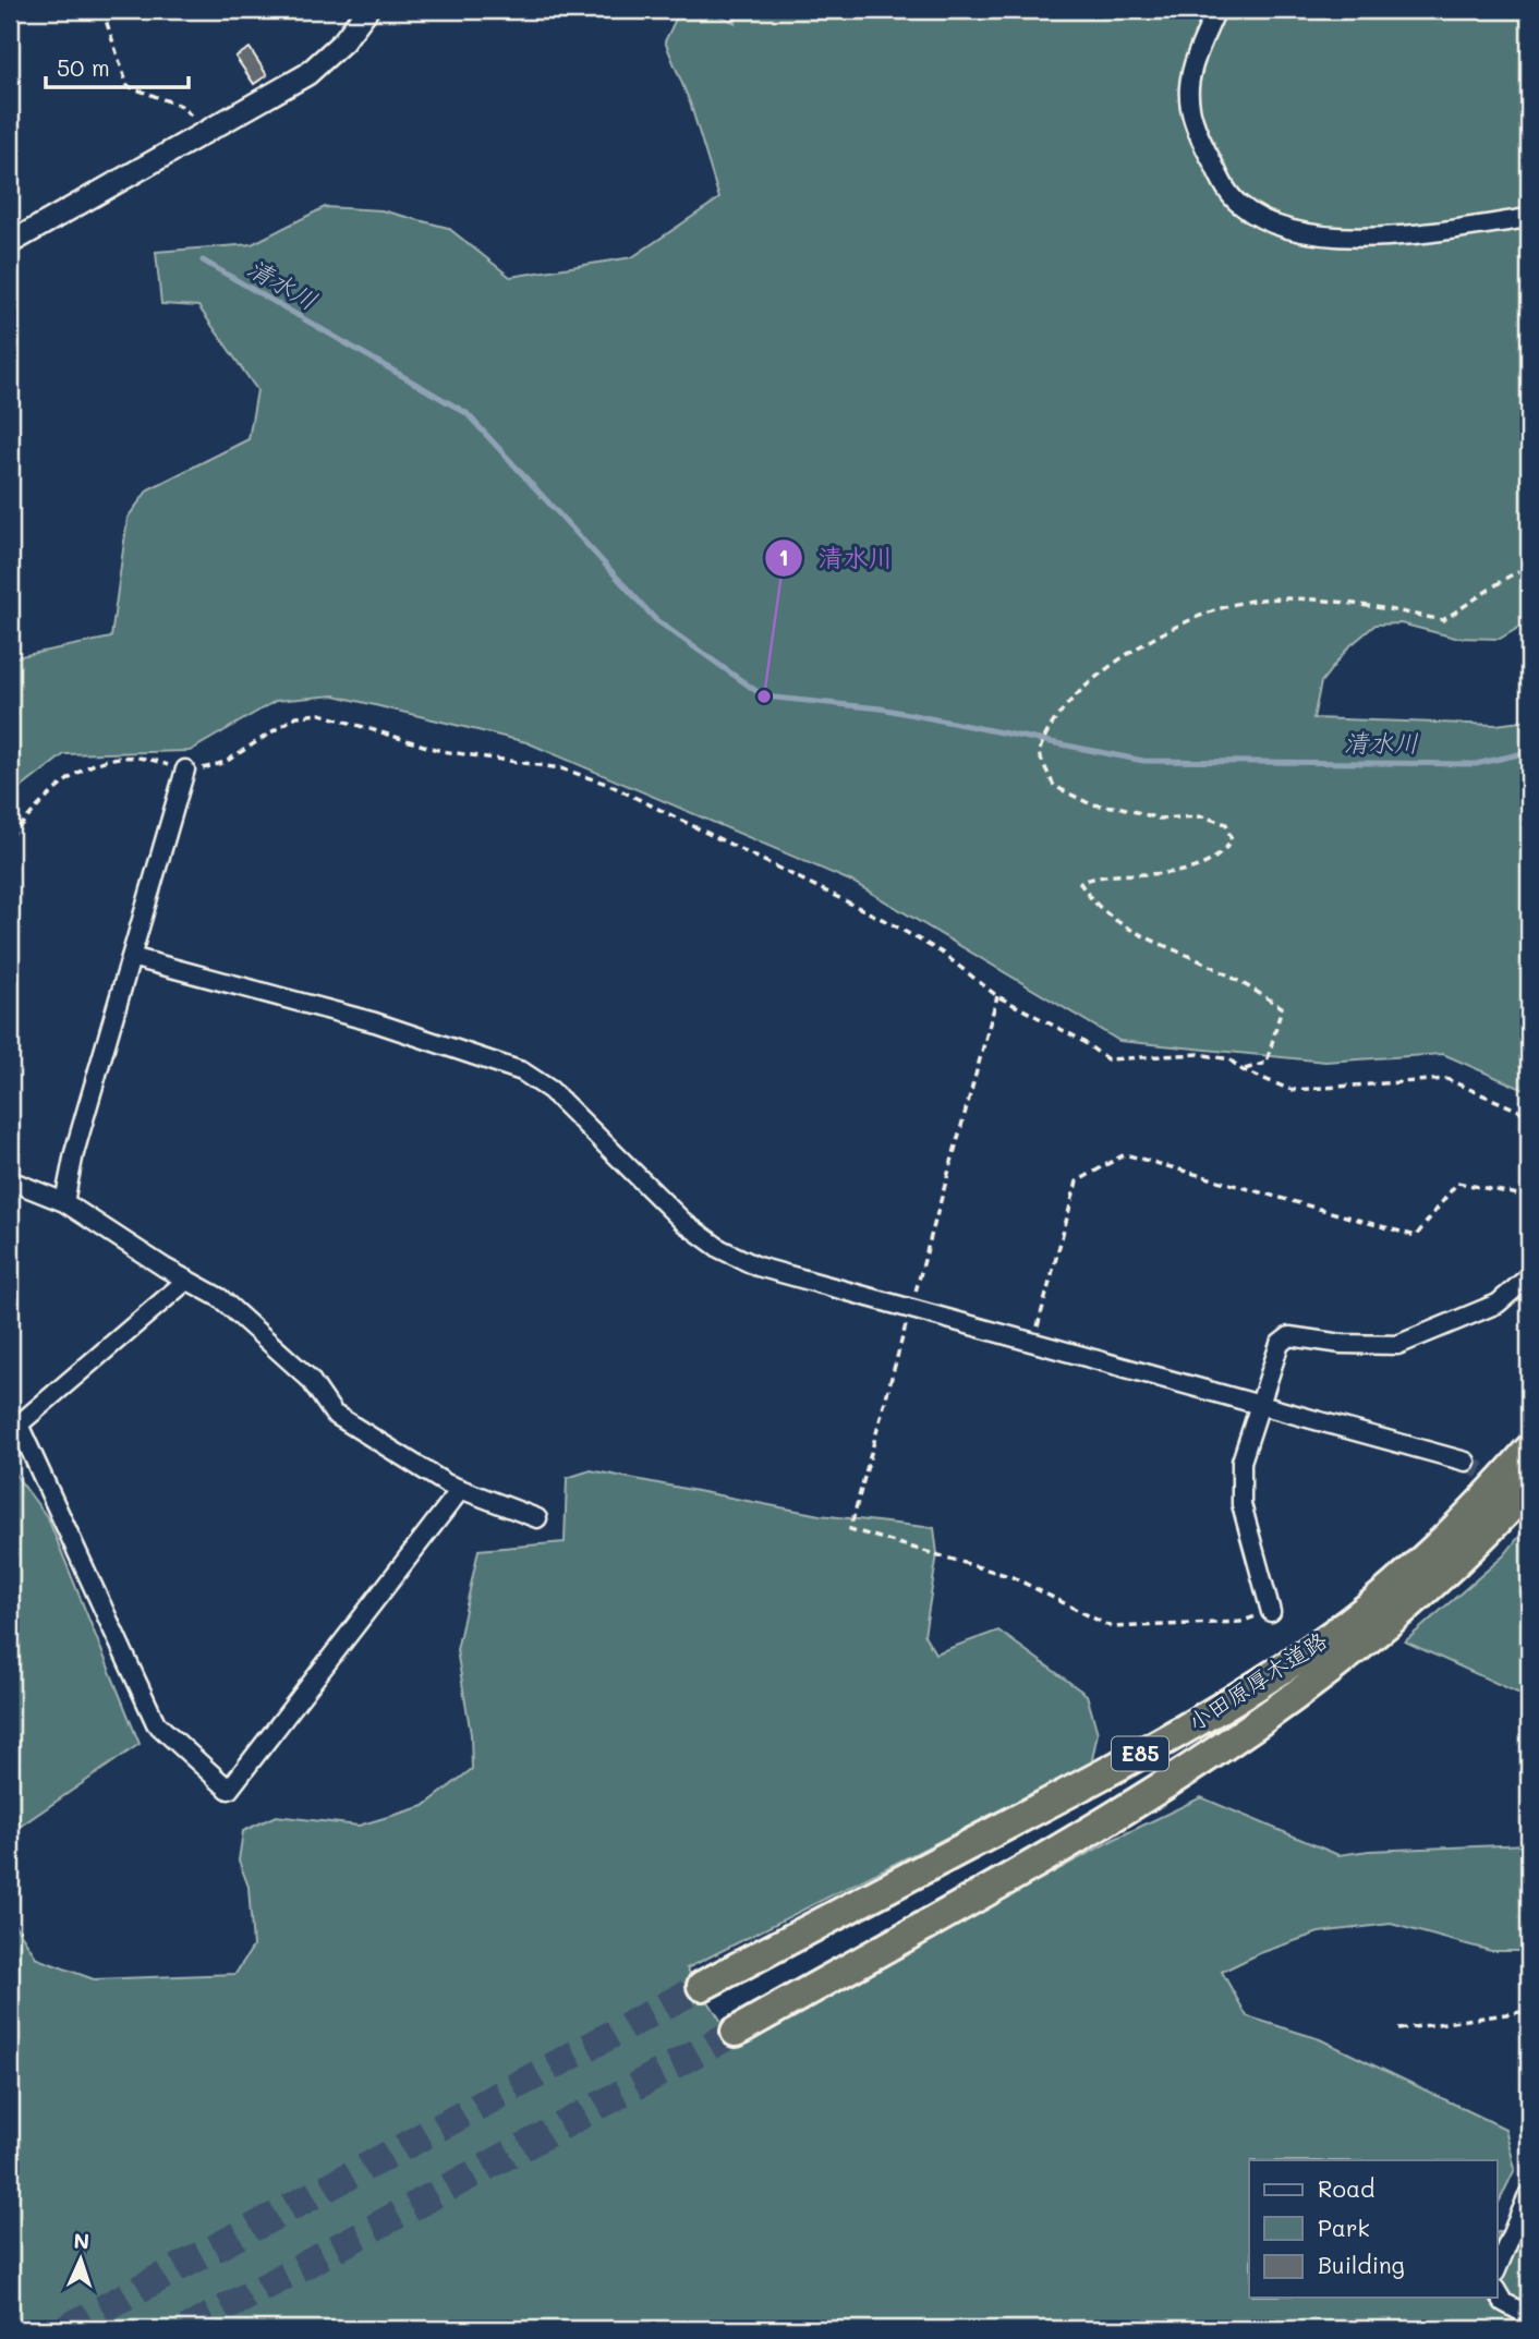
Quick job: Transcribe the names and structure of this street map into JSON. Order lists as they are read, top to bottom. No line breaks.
{"streets":{"highway":["小田原厚木道路","E85"]},"water":["清水川"],"places":["清水川"],"legend":["Road","Park","Building"],"scale_bar":"50 m","north":"top"}
